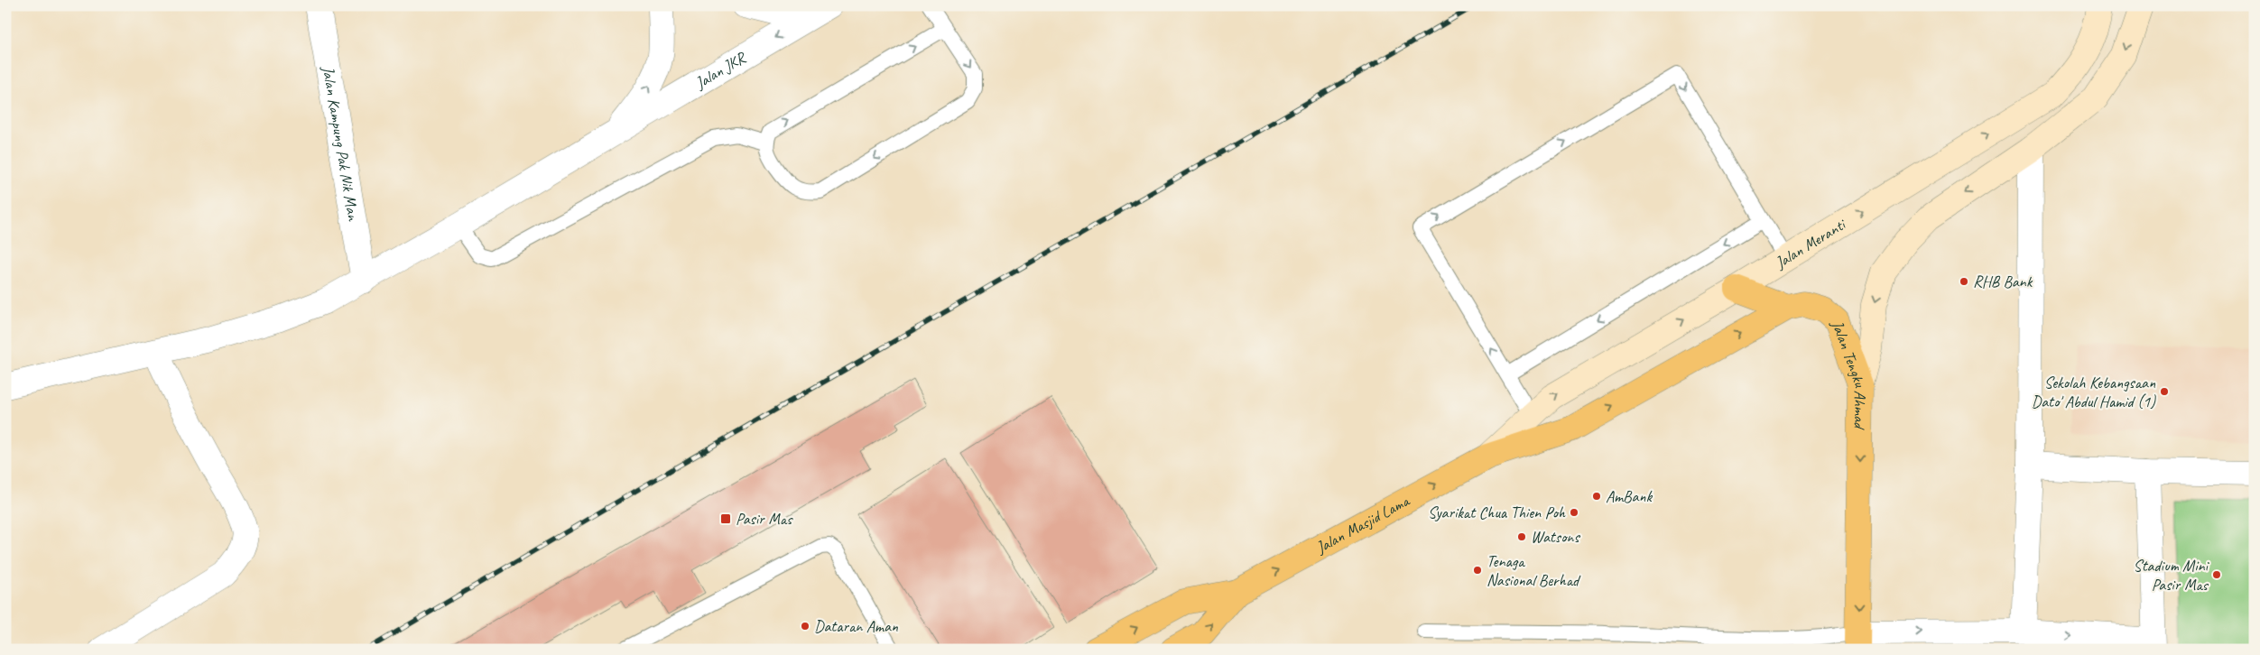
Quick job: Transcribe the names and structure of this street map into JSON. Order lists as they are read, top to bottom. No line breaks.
{"streets":{"highway":["Jalan Tengku Ahmad","Jalan Masjid Lama"],"main road":["Jalan Meranti"],"street":["Jalan JKR","Jalan Kampung Pak Nik Man"]},"crossings":[["Jalan JKR","Jalan Kampung Pak Nik Man"],["Jalan Meranti","Jalan Masjid Lama"],["Jalan Tengku Ahmad","Jalan Masjid Lama"]],"one_way":["Jalan Meranti","Jalan Masjid Lama"],"places":{"other":["RHB Bank","Sekolah Kebangsaan Dato' Abdul Hamid (1)","AmBank","Syarikat Chua Thien Poh","Watsons","Tenaga Nasional Berhad","Stadium Mini Pasir Mas","Dataran Aman"],"transit":["Pasir Mas"]}}
